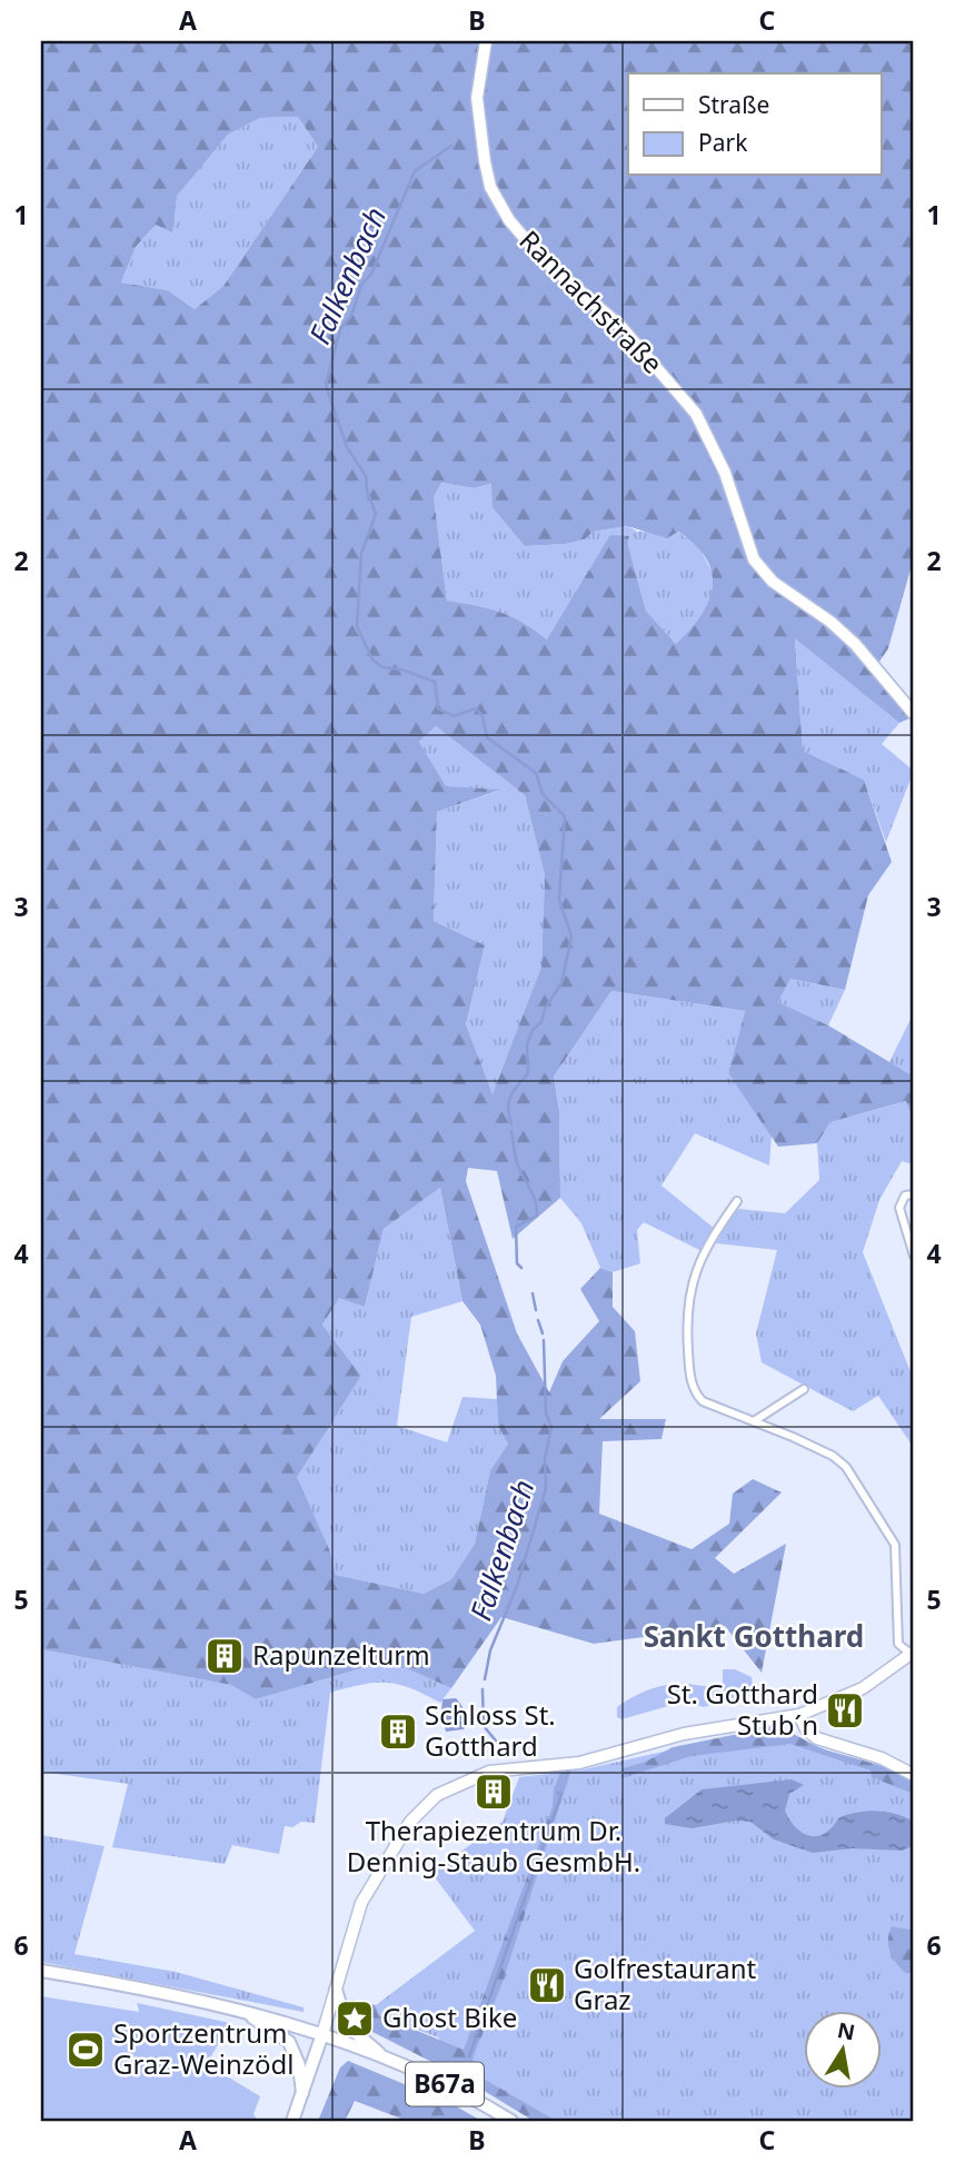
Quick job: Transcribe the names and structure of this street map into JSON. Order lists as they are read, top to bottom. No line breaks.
{"streets":{"main road":["B67a"],"street":["Rannachstraße"]},"districts":["Sankt Gotthard"],"water":["Falkenbach"],"places":{"building":["Rapunzelturm","Schloss St. Gotthard","Therapiezentrum Dr. Dennig-Staub GesmbH."],"restaurant":["St. Gotthard Stub´n","Golfrestaurant Graz"],"place":["Ghost Bike"],"sports":["Sportzentrum Graz-Weinzödl"]},"legend":["Straße","Park"],"north":"top","grid":{"columns":["A","B","C"],"rows":["1","2","3","4","5","6"]}}
